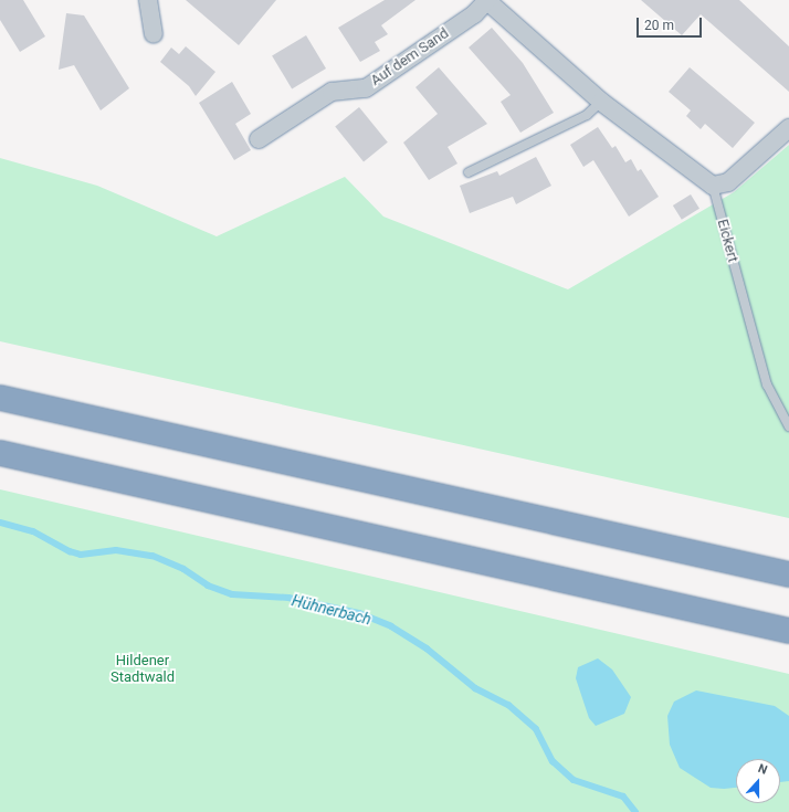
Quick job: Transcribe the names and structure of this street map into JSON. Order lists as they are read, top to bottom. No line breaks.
{"streets":{"street":["Auf dem Sand"],"lane":["Eickert"]},"water":["Hühnerbach"],"parks":["Hildener Stadtwald"],"scale_bar":"20 m","north":"top"}
